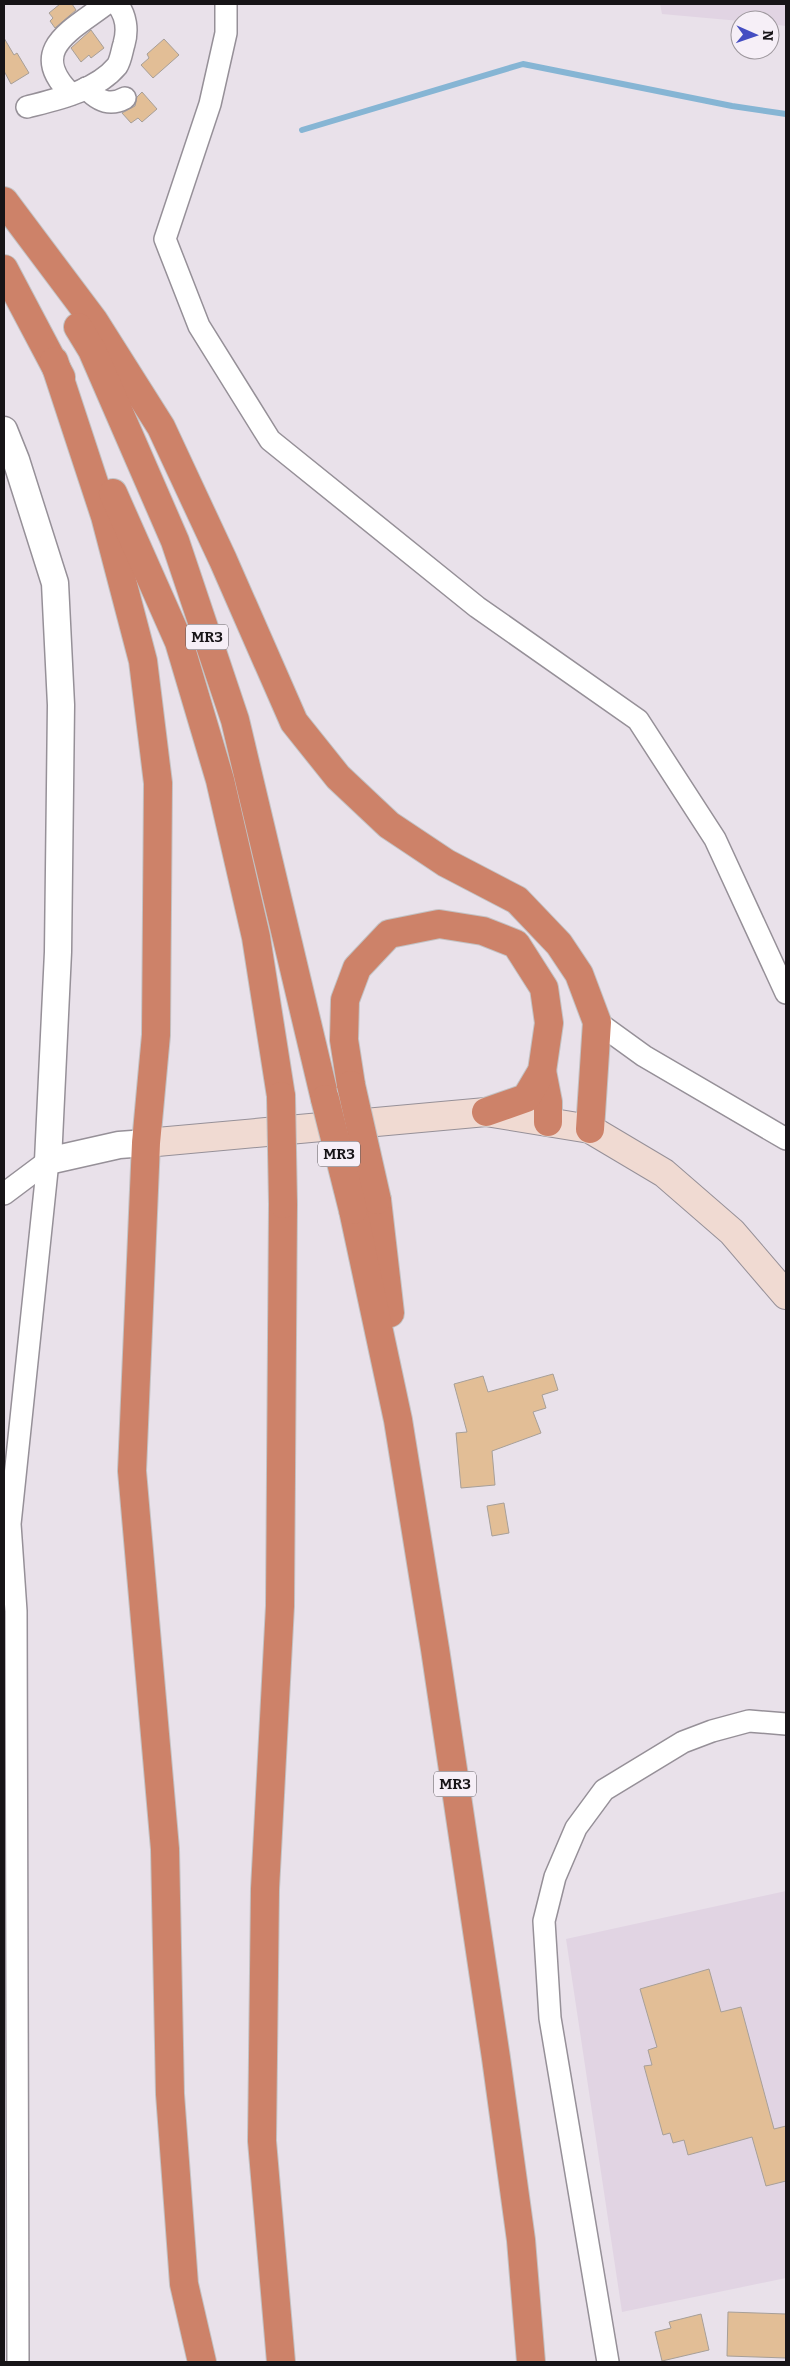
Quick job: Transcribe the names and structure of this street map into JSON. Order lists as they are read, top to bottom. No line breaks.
{"streets":{"highway":["MR3"]},"north":"right"}
